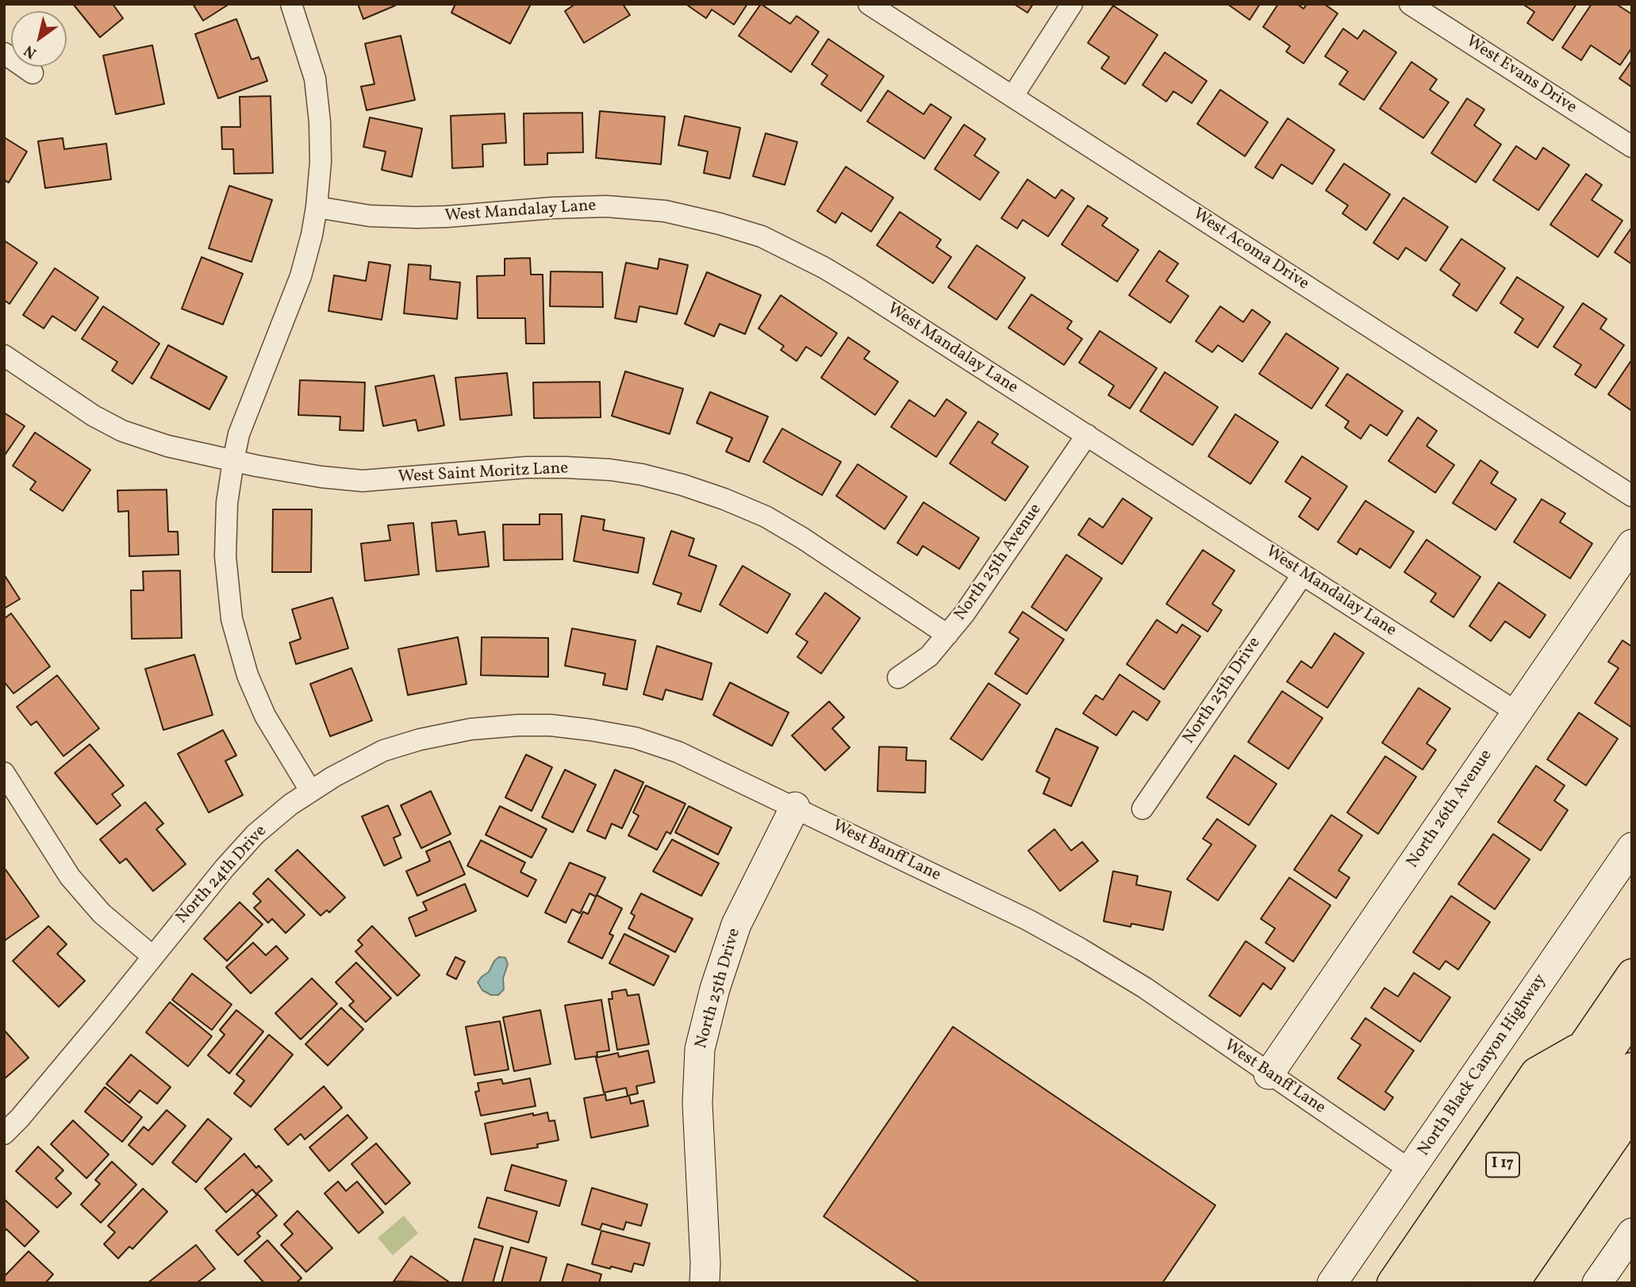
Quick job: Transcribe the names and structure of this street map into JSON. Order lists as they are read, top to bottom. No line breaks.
{"streets":{"highway":["I 17"],"street":["West Evans Drive","West Mandalay Lane","West Acoma Drive","West Saint Moritz Lane","North 25th Avenue","North 25th Drive","North 26th Avenue","West Banff Lane","North 24th Drive","North Black Canyon Highway"]},"crossings":[["West Mandalay Lane","North 25th Avenue"],["West Mandalay Lane","North 25th Drive"],["West Mandalay Lane","North 26th Avenue"],["West Saint Moritz Lane","North 25th Avenue"],["North 25th Drive","West Banff Lane"],["North 26th Avenue","West Banff Lane"],["West Banff Lane","North 24th Drive"],["West Banff Lane","North Black Canyon Highway"]],"north":"bottom left"}
